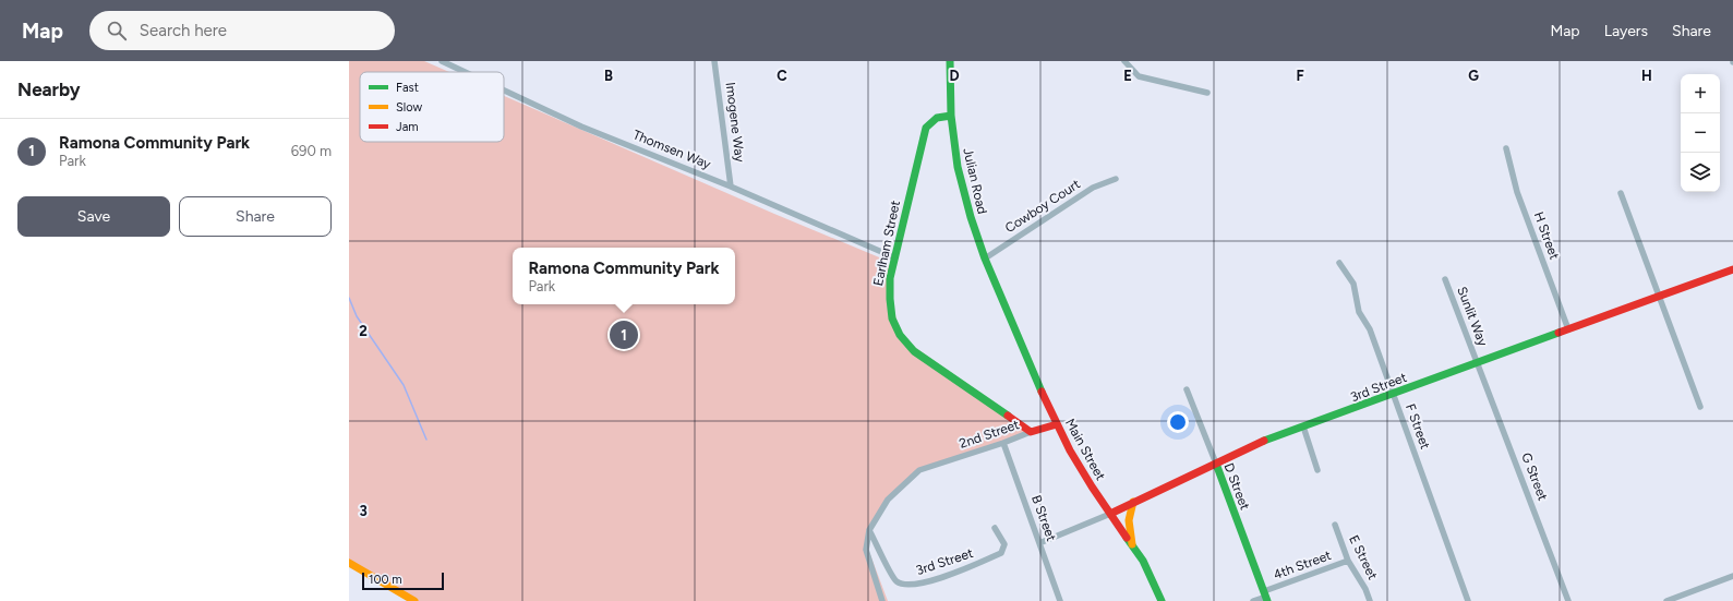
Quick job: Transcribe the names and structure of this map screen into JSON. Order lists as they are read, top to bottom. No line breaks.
{"streets":{"main road":["Julian Road","Earlham Street","3rd Street","2nd Street","Main Street","D Street"],"street":["Imogene Way","Thomsen Way","Cowboy Court","H Street","Sunlit Way","F Street","G Street","B Street","E Street","4th Street"]},"crossings":[["Imogene Way","Thomsen Way"],["Thomsen Way","Earlham Street"],["Julian Road","Cowboy Court"],["Julian Road","Earlham Street"],["Julian Road","Main Street"],["H Street","3rd Street"],["Earlham Street","2nd Street"],["Sunlit Way","3rd Street"],["Sunlit Way","G Street"],["3rd Street","F Street"],["3rd Street","2nd Street"],["3rd Street","Main Street"],["3rd Street","G Street"],["3rd Street","D Street"],["3rd Street","B Street"],["2nd Street","Main Street"],["2nd Street","B Street"],["D Street","4th Street"],["E Street","4th Street"]],"legend":["Fast","Slow","Jam"],"scale_bar":"100 m","page":{"header":"Map","search":"Search here","nav":["Map","Layers","Share"],"heading":"Nearby","map_buttons":["+","−"],"list":[{"mark":"1","name":"Ramona Community Park","note":"Park","value":"690 m"}],"buttons":["Save","Share"],"popup":["Ramona Community Park","Park"],"pins":"1","scale":"100 m"},"grid":{"columns":["B","C","D","E","F","G","H"],"rows":["2","3"]}}
